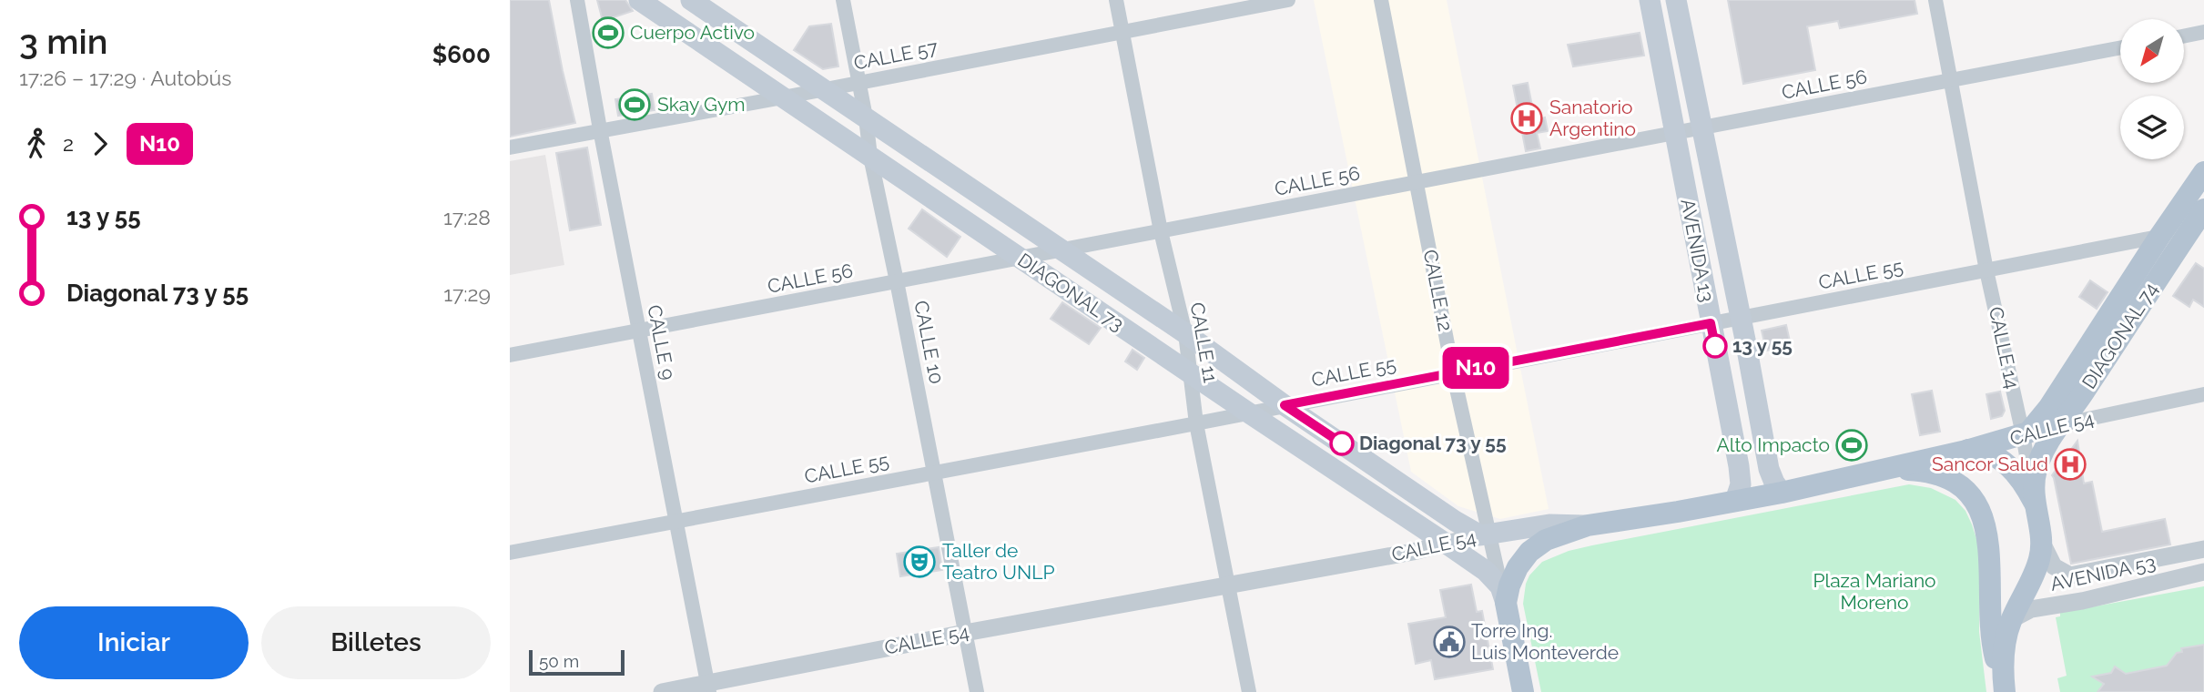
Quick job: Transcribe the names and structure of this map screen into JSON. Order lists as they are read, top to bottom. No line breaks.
{"streets":{"main road":["AVENIDA 13","CALLE 12","DIAGONAL 73","DIAGONAL 74","CALLE 14","CALLE 54"],"street":["CALLE 57","CALLE 56","CALLE 55","CALLE 9","CALLE 10","CALLE 11","AVENIDA 53"]},"crossings":[["CALLE 57","DIAGONAL 73"],["CALLE 57","CALLE 9"],["CALLE 57","CALLE 10"],["CALLE 57","CALLE 11"],["CALLE 56","AVENIDA 13"],["CALLE 56","CALLE 12"],["CALLE 56","DIAGONAL 73"],["CALLE 56","CALLE 9"],["CALLE 56","CALLE 10"],["CALLE 56","CALLE 11"],["CALLE 56","CALLE 14"],["AVENIDA 13","CALLE 55"],["AVENIDA 13","CALLE 54"],["CALLE 55","CALLE 12"],["CALLE 55","DIAGONAL 73"],["CALLE 55","DIAGONAL 74"],["CALLE 55","CALLE 9"],["CALLE 55","CALLE 10"],["CALLE 55","CALLE 11"],["CALLE 55","CALLE 14"],["CALLE 12","DIAGONAL 73"],["CALLE 12","CALLE 54"],["DIAGONAL 73","CALLE 10"],["DIAGONAL 73","CALLE 11"],["DIAGONAL 73","CALLE 54"],["DIAGONAL 74","CALLE 14"],["DIAGONAL 74","CALLE 54"],["CALLE 9","CALLE 54"],["CALLE 10","CALLE 54"],["CALLE 11","CALLE 54"],["CALLE 14","CALLE 54"],["CALLE 14","AVENIDA 53"]],"parks":["Plaza Mariano Moreno"],"places":{"sports":["Cuerpo Activo","Skay Gym","Alto Impacto"],"hospital":["Sanatorio Argentino","Sancor Salud"],"other":["13 y 55","Diagonal 73 y 55"],"theatre":["Taller de Teatro UNLP"],"public building":["Torre Ing. Luis Monteverde"]},"lines":["bus line N10"],"scale_bar":"50 m","north":"bottom left","page":{"heading":["3 min","17:26 – 17:29 · Autobús","$600"],"on_map":"N10","legs":["2","N10"],"list":[{"name":"13 y 55","value":"17:28"},{"name":"Diagonal 73 y 55","value":"17:29"}],"buttons":["Iniciar","Billetes"],"scale":"50 m"}}
